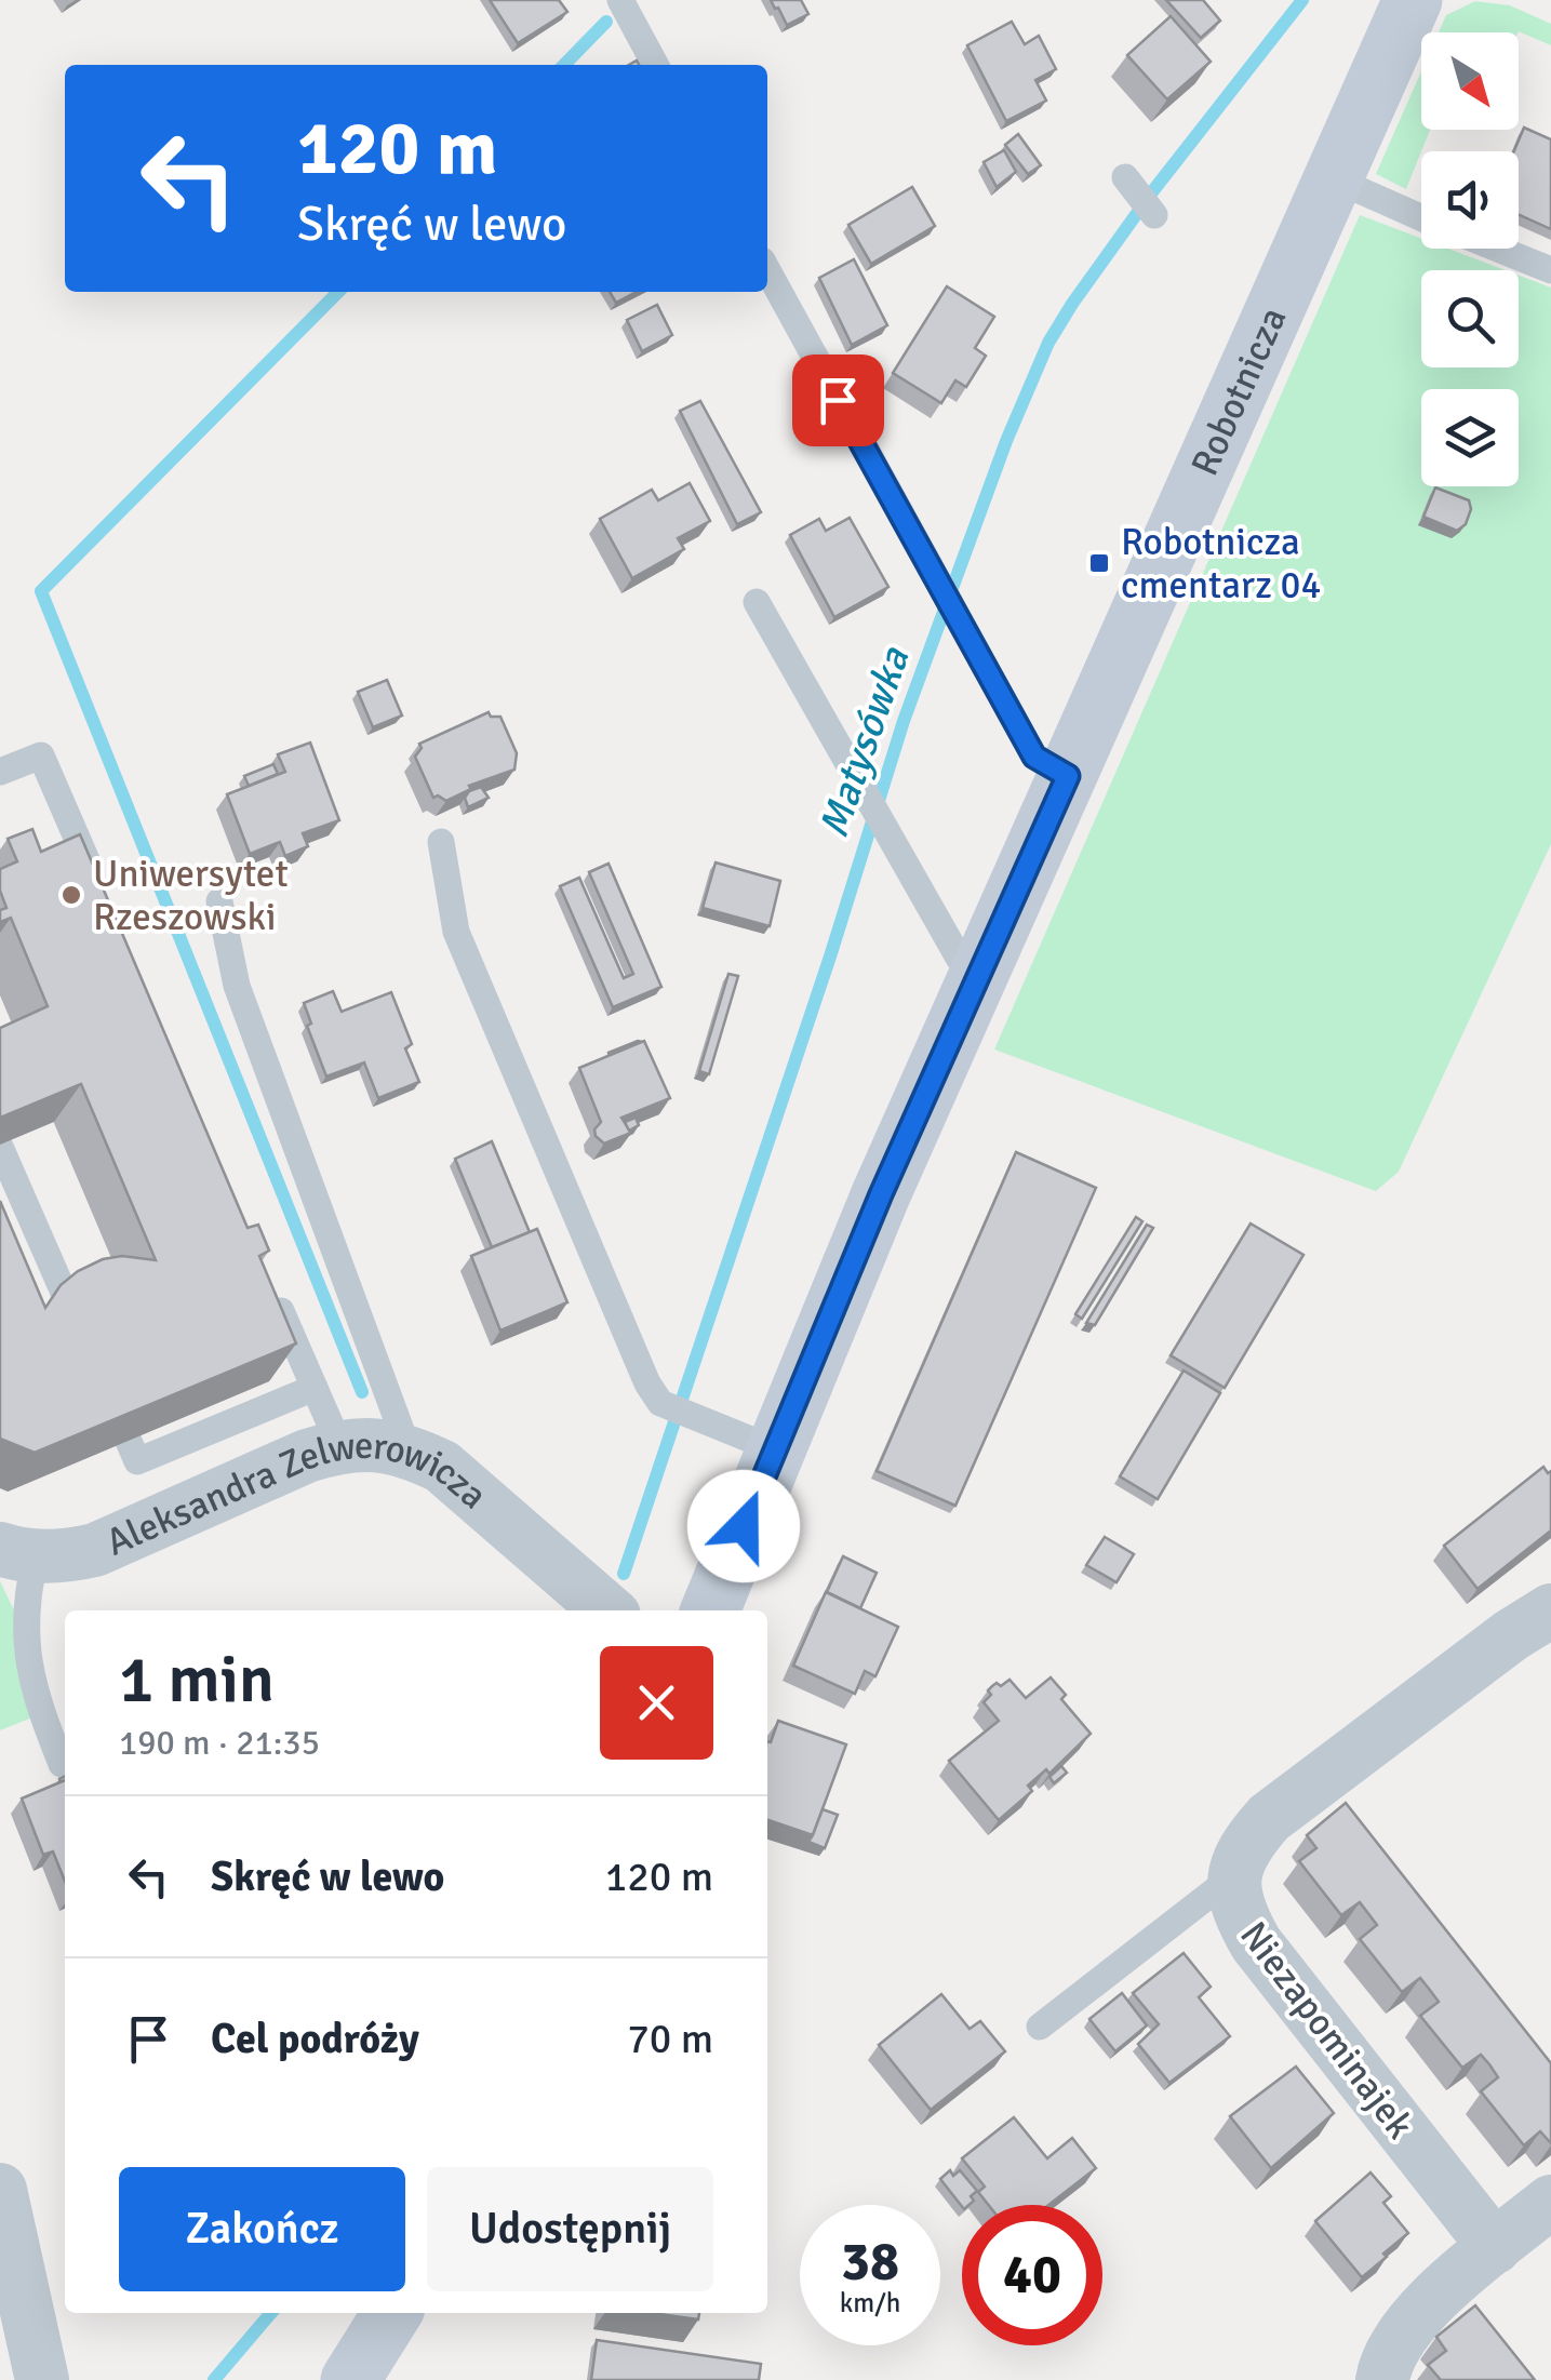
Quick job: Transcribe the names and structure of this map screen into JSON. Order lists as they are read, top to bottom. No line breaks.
{"streets":{"street":["Robotnicza","Aleksandra Zelwerowicza","Niezapominajek"]},"water":["Matysówka"],"places":{"transit":["Robotnicza cmentarz 04"],"other":["Uniwersytet Rzeszowski"]},"north":"bottom right","page":{"turn":["120 m","Skręć w lewo"],"heading":["1 min","190 m · 21:35"],"list":[{"name":"Skręć w lewo","value":"120 m"},{"name":"Cel podróży","value":"70 m"}],"buttons":["Zakończ","Udostępnij"],"speed":"38 km/h","limit":"40"}}
